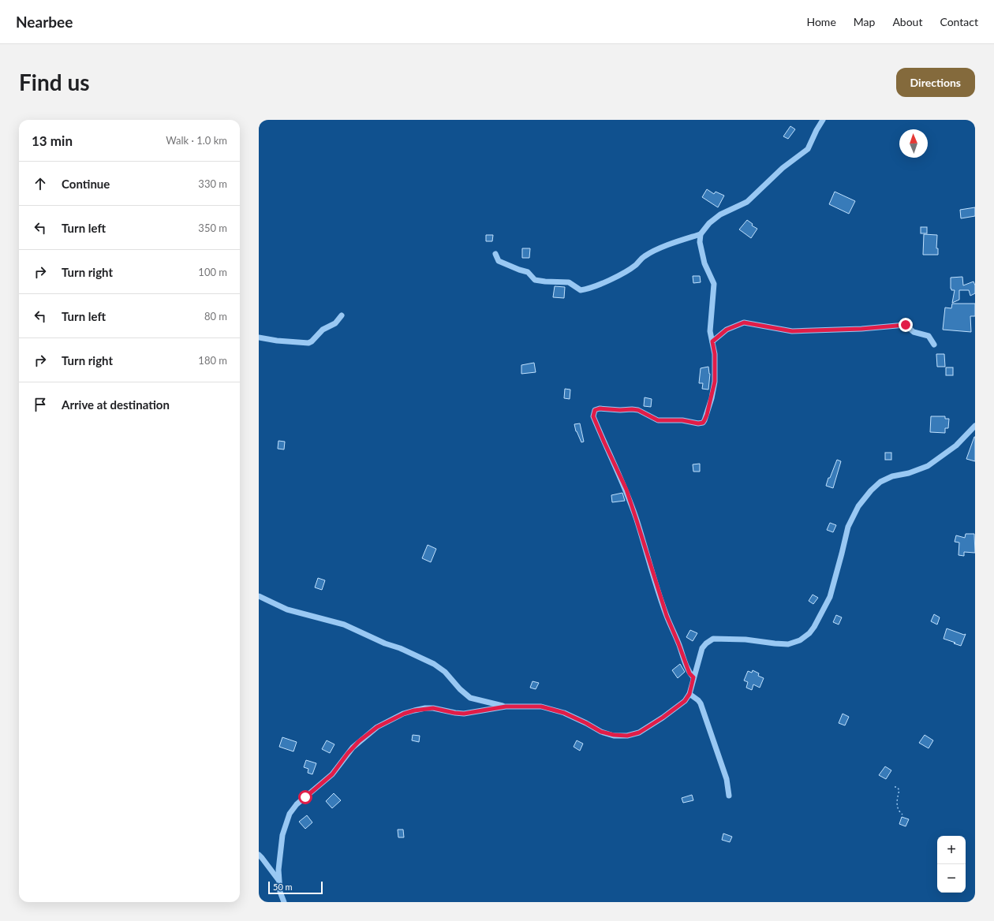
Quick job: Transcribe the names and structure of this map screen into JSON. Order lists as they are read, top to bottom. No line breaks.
{"scale_bar":"50 m","north":"top","page":{"header":"Nearbee","nav":["Home","Map","About","Contact"],"buttons":"Directions","title":"Find us","heading":["13 min","Walk · 1.0 km"],"list":[["Continue","330 m"],["Turn left","350 m"],["Turn right","100 m"],["Turn left","80 m"],["Turn right","180 m"],"Arrive at destination"],"map_buttons":["+","−"],"scale":"50 m"}}
